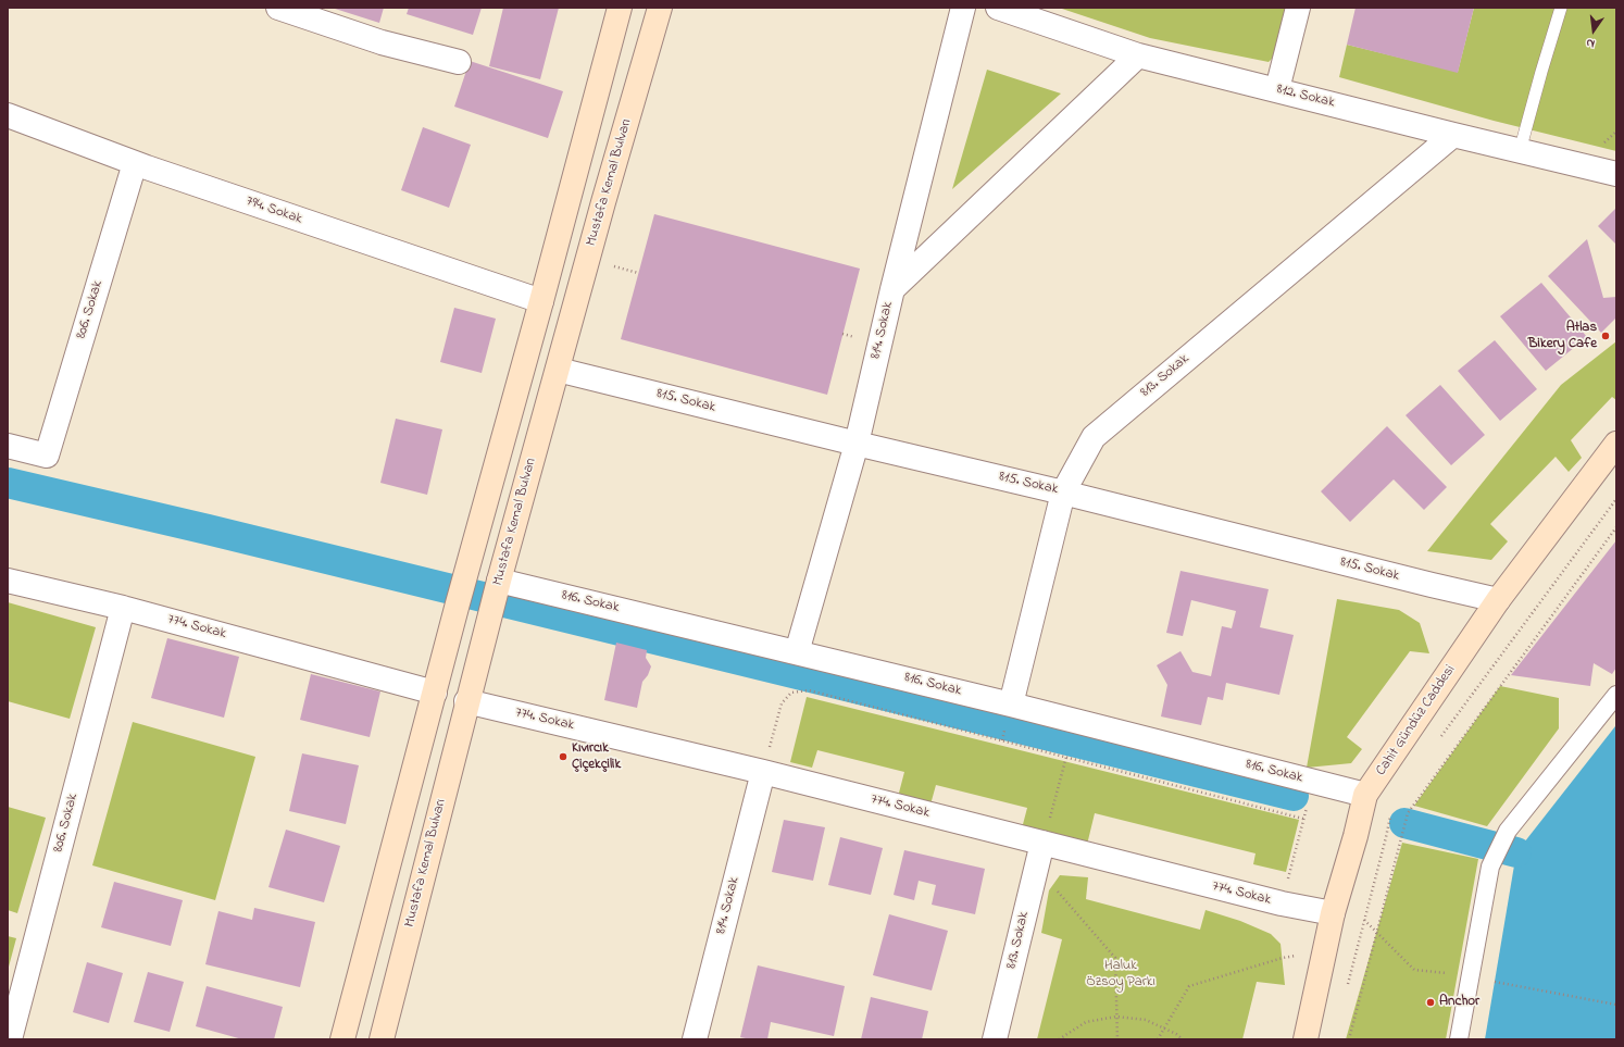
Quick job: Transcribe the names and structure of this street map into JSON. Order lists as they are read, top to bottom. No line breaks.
{"streets":{"main road":["Mustafa Kemal Bulvarı","Cahit Gündüz Caddesi"],"street":["812. Sokak","794. Sokak","806. Sokak","814. Sokak","813. Sokak","815. Sokak","816. Sokak","774. Sokak"]},"crossings":[["812. Sokak","813. Sokak"],["Mustafa Kemal Bulvarı","815. Sokak"],["Mustafa Kemal Bulvarı","816. Sokak"],["Mustafa Kemal Bulvarı","774. Sokak"],["794. Sokak","806. Sokak"],["806. Sokak","774. Sokak"],["814. Sokak","815. Sokak"],["814. Sokak","816. Sokak"],["814. Sokak","774. Sokak"],["813. Sokak","815. Sokak"],["813. Sokak","816. Sokak"],["813. Sokak","774. Sokak"],["815. Sokak","Cahit Gündüz Caddesi"],["816. Sokak","Cahit Gündüz Caddesi"],["774. Sokak","Cahit Gündüz Caddesi"]],"parks":["Haluk Özsoy Parkı"],"places":["Atlas Bikery Cafe","Kıvırcık Çiçekçilik","Anchor"],"north":"bottom"}
